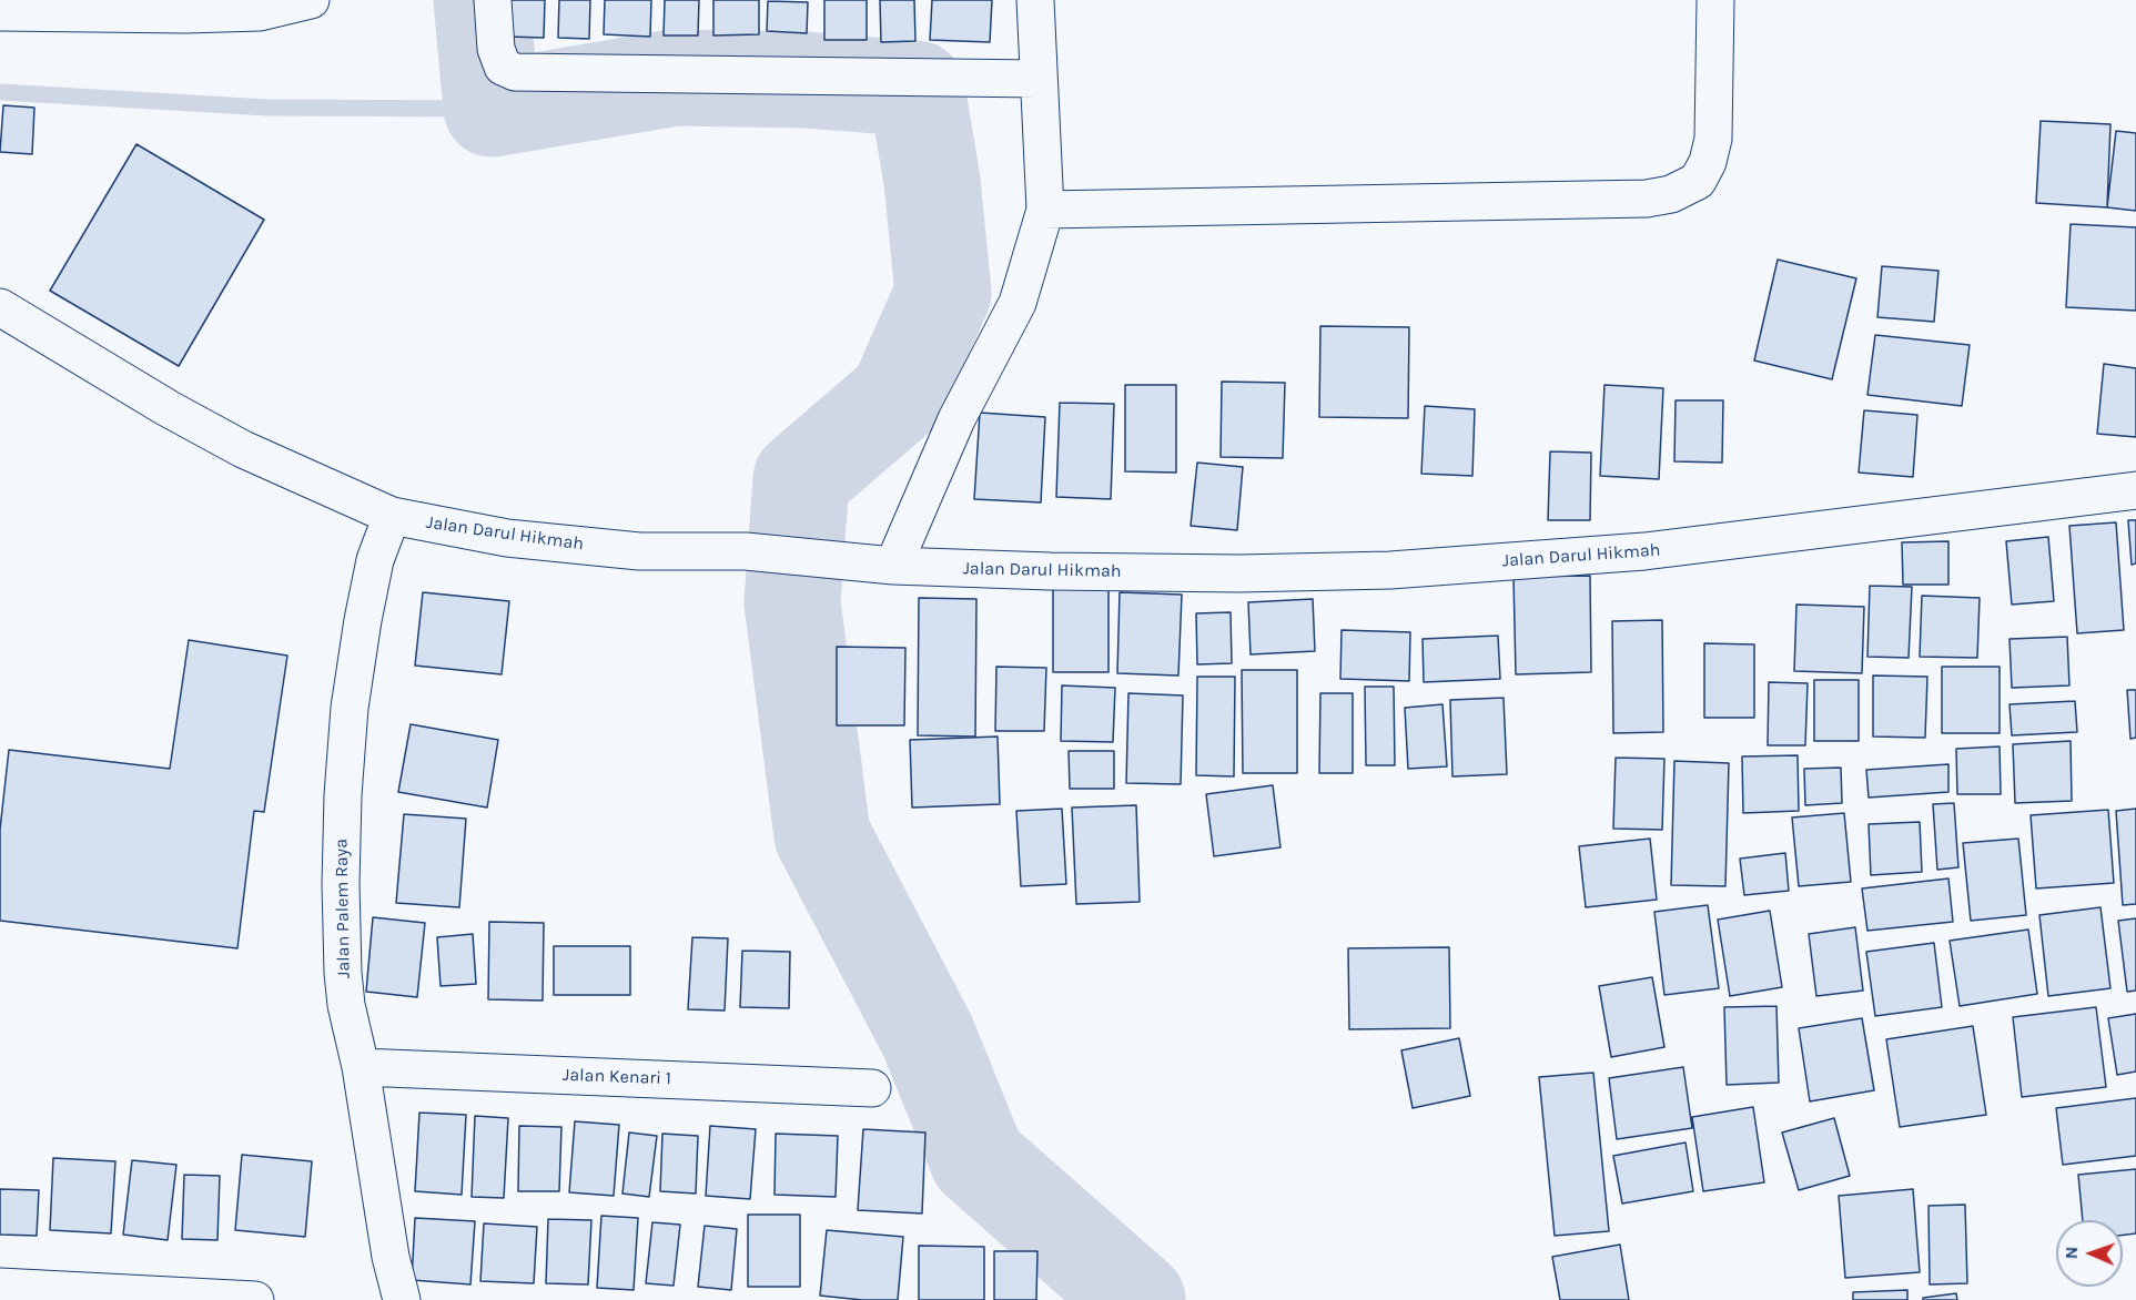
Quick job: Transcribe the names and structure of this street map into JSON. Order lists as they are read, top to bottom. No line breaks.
{"streets":{"street":["Jalan Darul Hikmah","Jalan Palem Raya","Jalan Kenari 1"]},"crossings":[["Jalan Darul Hikmah","Jalan Palem Raya"],["Jalan Palem Raya","Jalan Kenari 1"]],"north":"left"}
